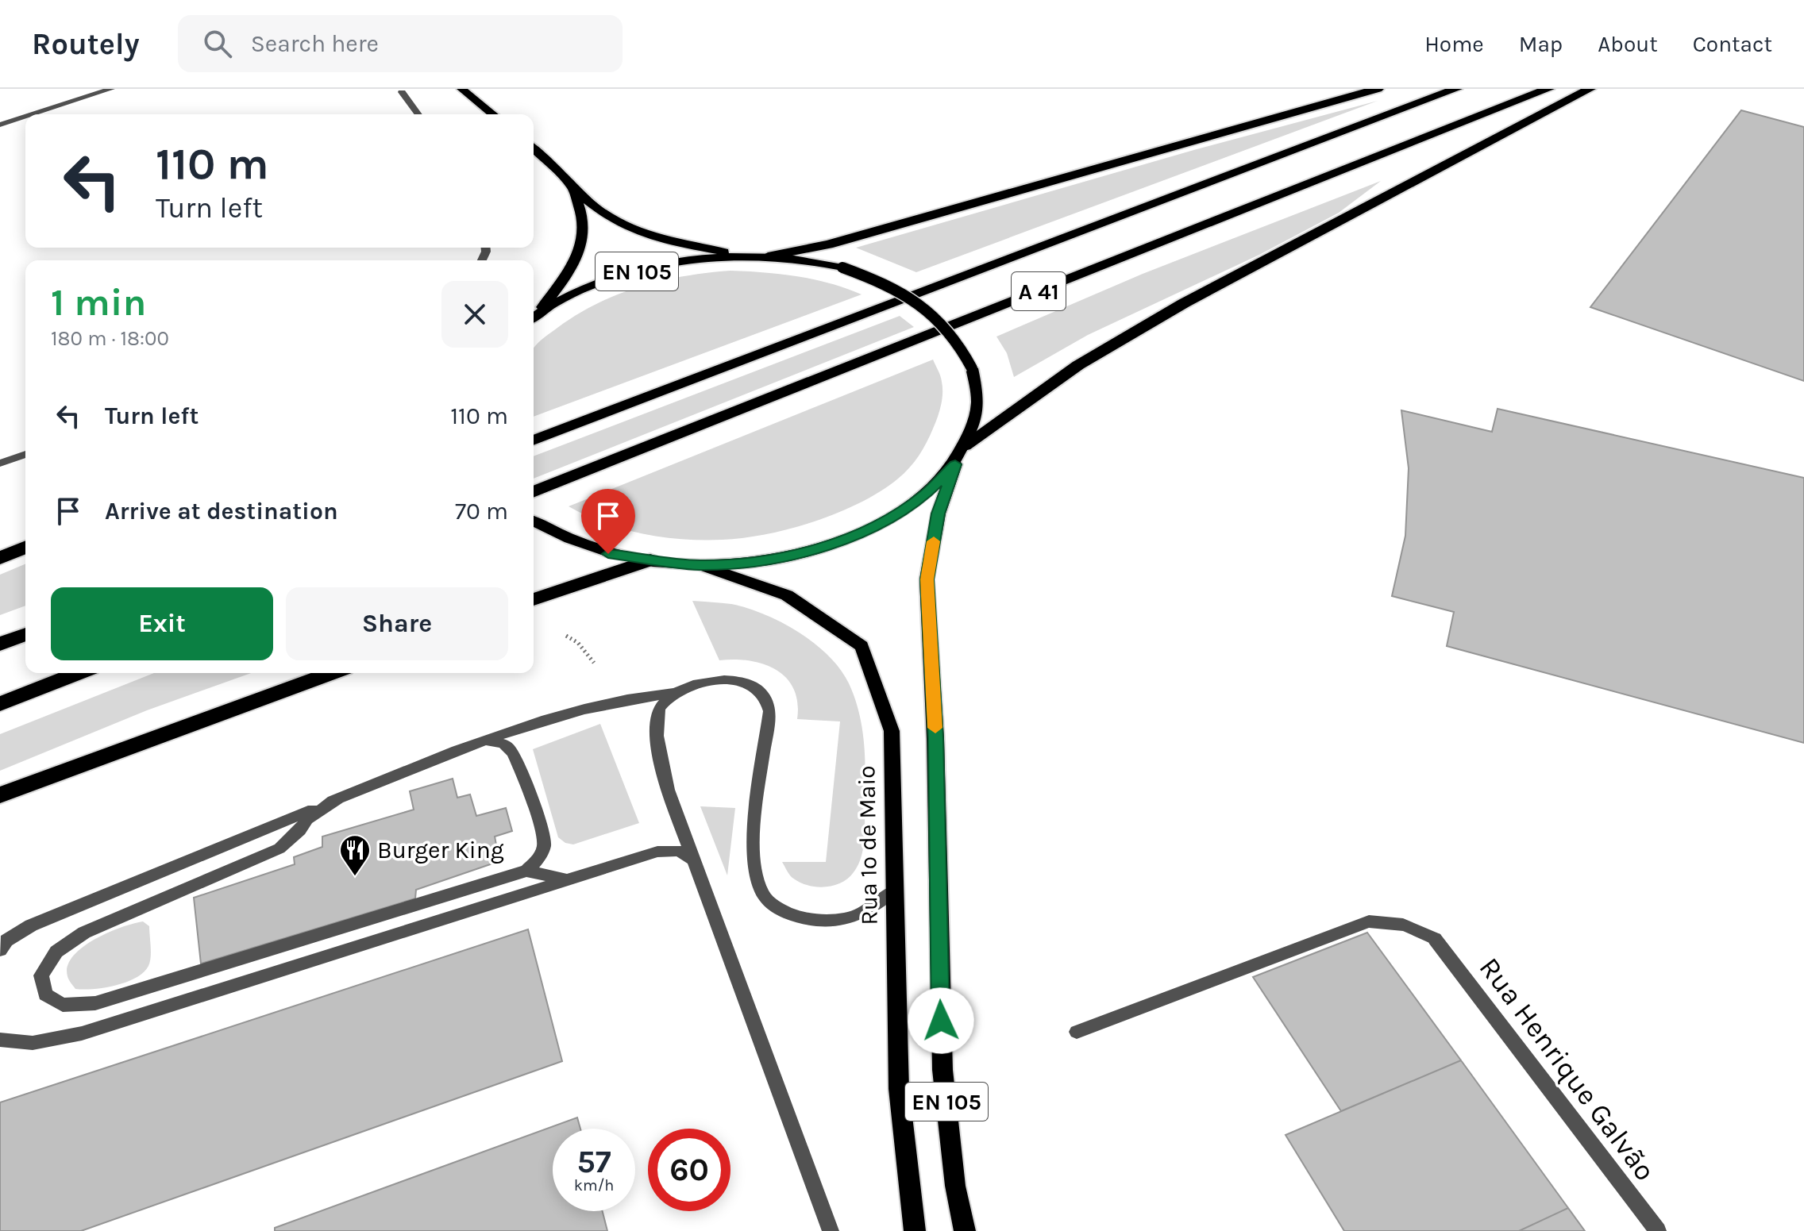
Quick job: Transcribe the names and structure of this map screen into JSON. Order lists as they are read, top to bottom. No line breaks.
{"streets":{"highway":["A 41"],"main road":["EN 105","Rua 1º de Maio"],"street":["Rua Henrique Galvão"]},"crossings":[["EN 105","Rua 1º de Maio"]],"places":{"restaurant":["Burger King"]},"page":{"header":"Routely","search":"Search here","nav":["Home","Map","About","Contact"],"turn":["110 m","Turn left"],"heading":["1 min","180 m · 18:00"],"list":[{"name":"Turn left","value":"110 m"},{"name":"Arrive at destination","value":"70 m"}],"buttons":["Exit","Share"],"speed":"57 km/h","limit":"60"}}
